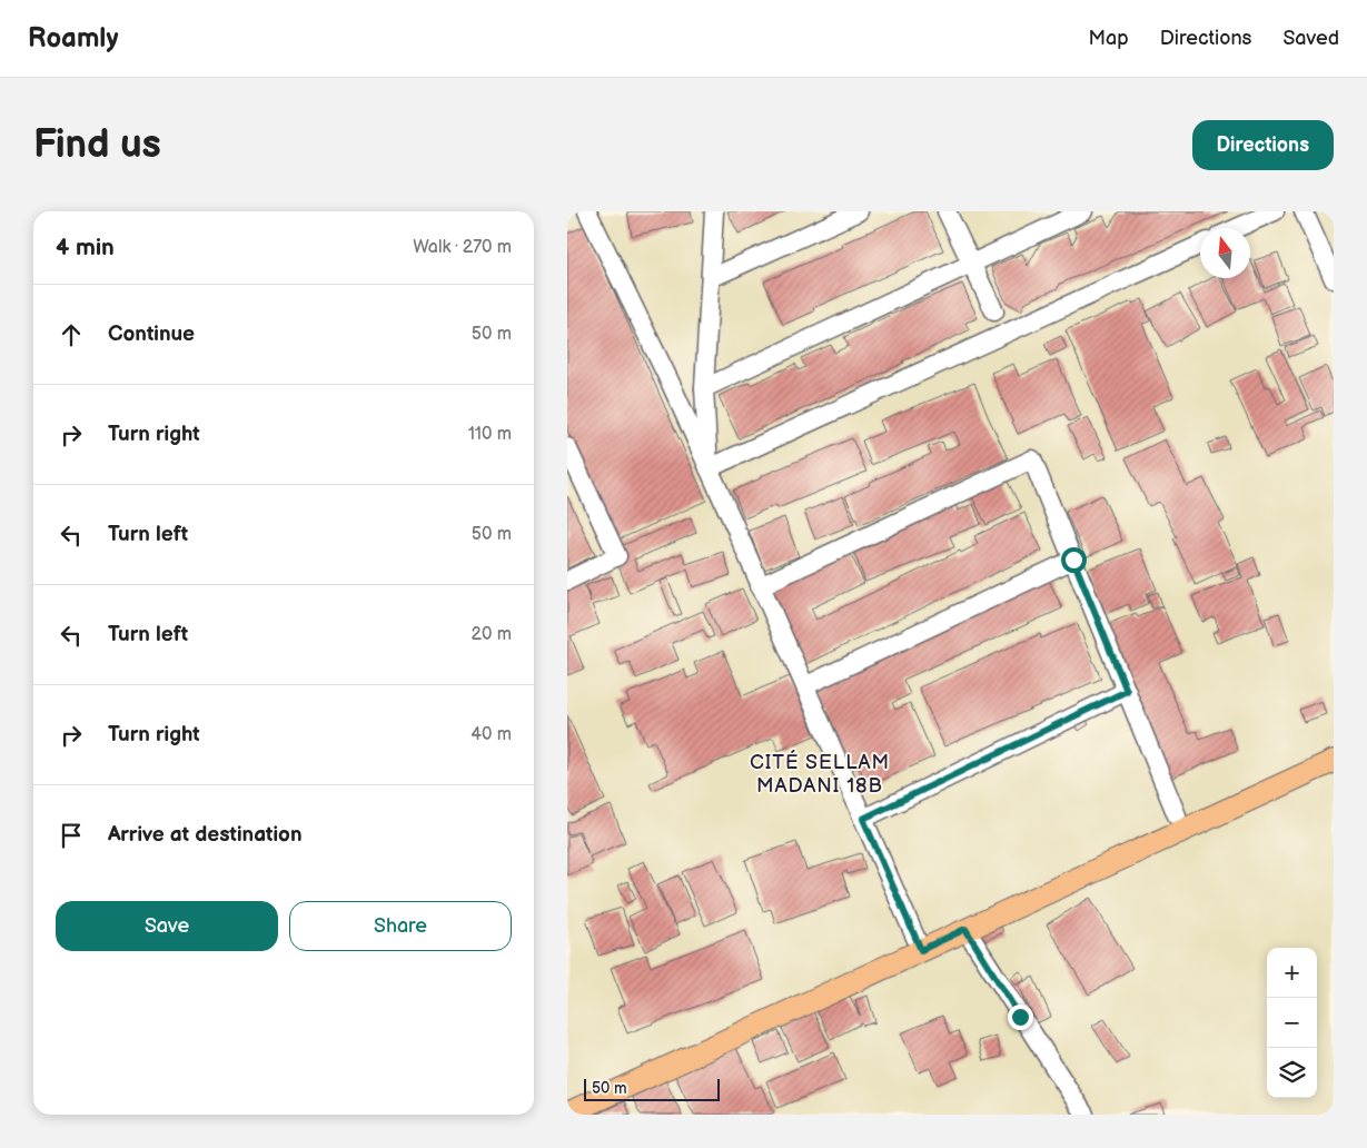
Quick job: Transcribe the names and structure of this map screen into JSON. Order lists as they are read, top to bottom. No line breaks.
{"districts":["CITÉ SELLAM MADANI 18B"],"scale_bar":"50 m","north":"top","page":{"header":"Roamly","nav":["Map","Directions","Saved"],"buttons":["Directions",["Save","Share"]],"title":"Find us","heading":["4 min","Walk · 270 m"],"list":[["Continue","50 m"],["Turn right","110 m"],["Turn left","50 m"],["Turn left","20 m"],["Turn right","40 m"],"Arrive at destination"],"map_buttons":["+","−"],"scale":"50 m"}}
